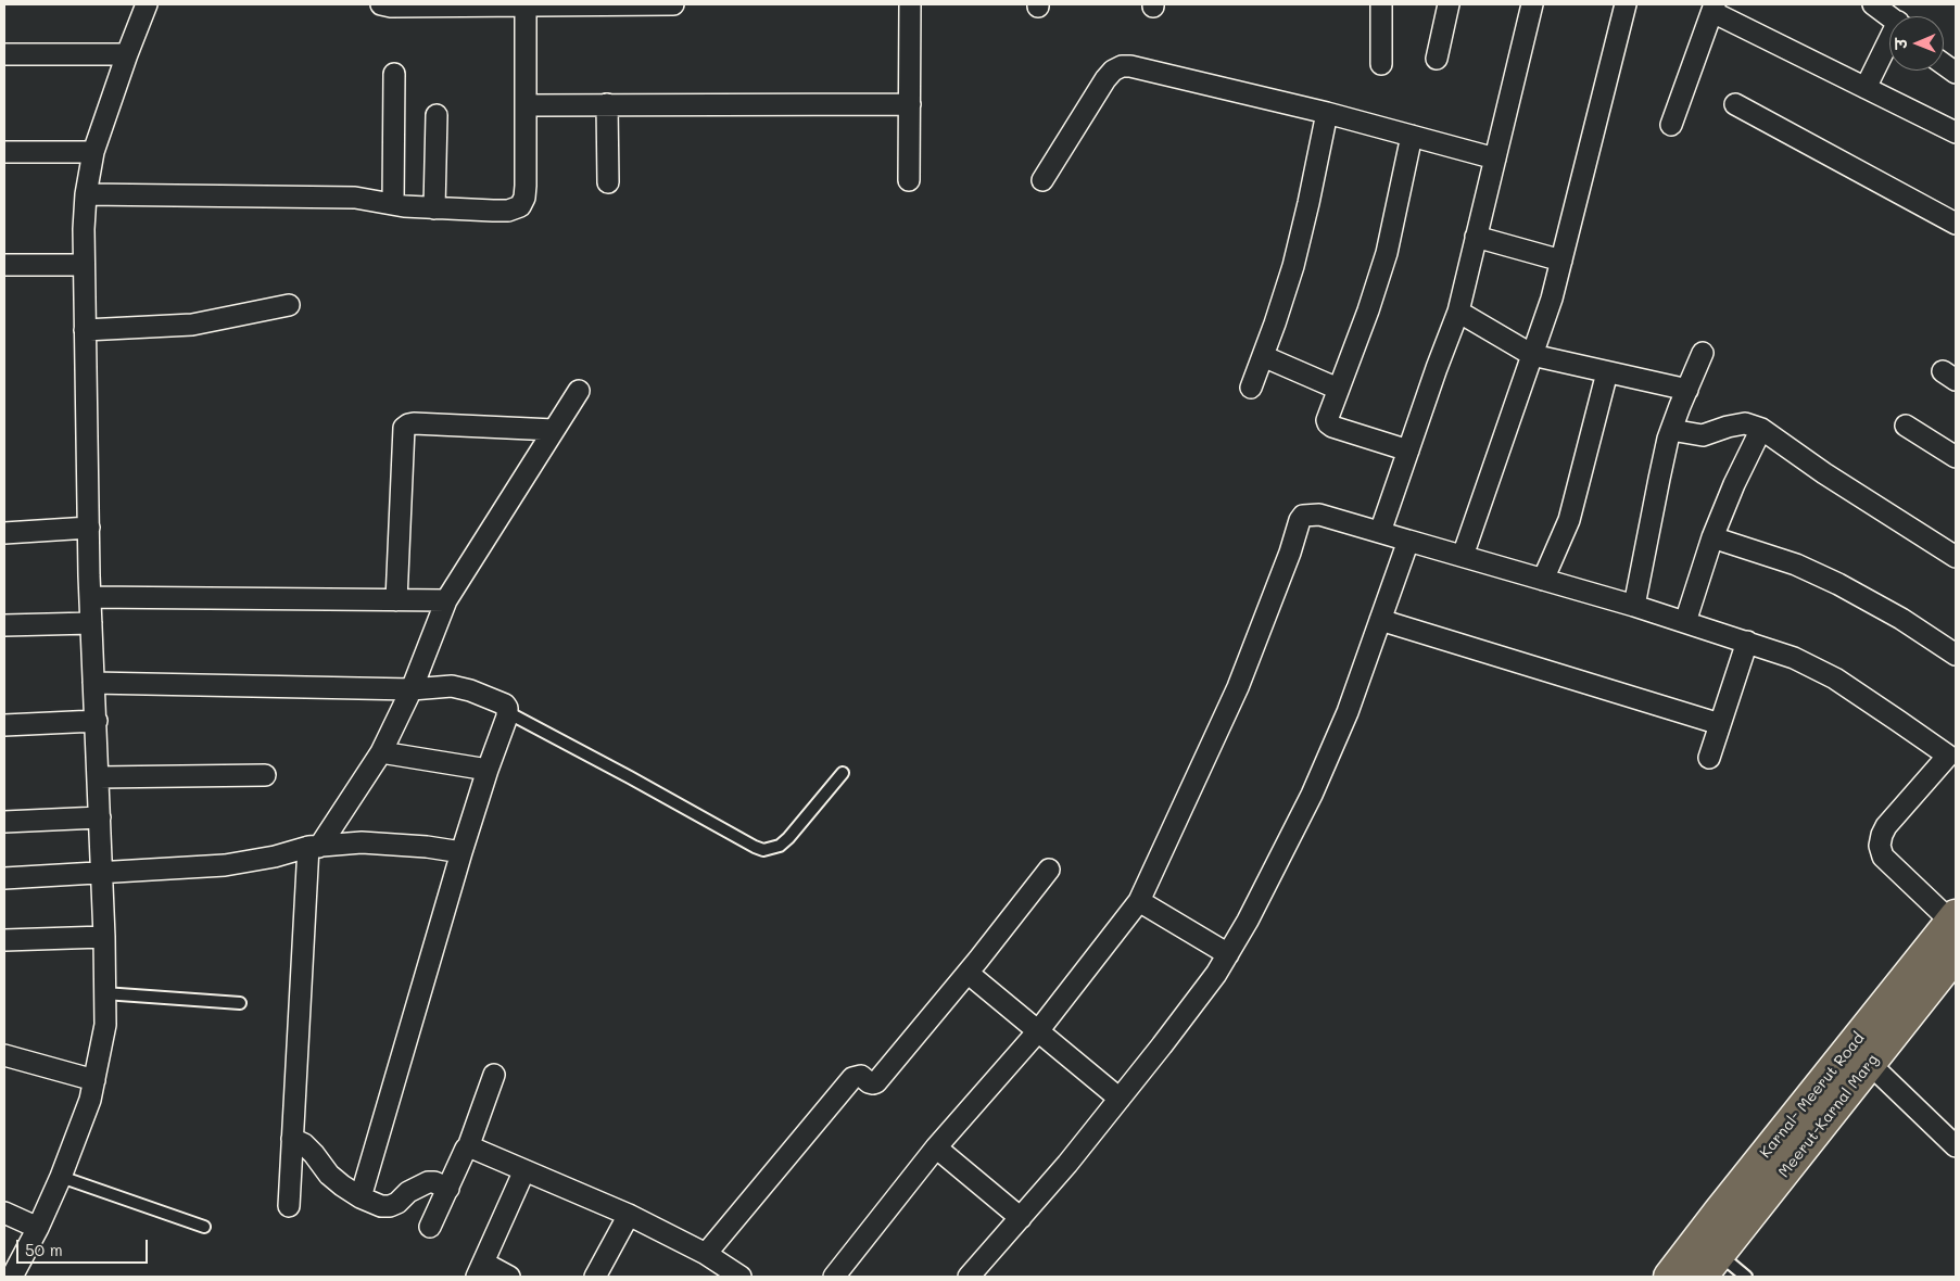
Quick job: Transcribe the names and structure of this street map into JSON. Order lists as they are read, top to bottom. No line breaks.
{"streets":{"highway":["Karnal- Meerut Road","Meerut-Karnal Marg"]},"scale_bar":"50 m","north":"left"}
